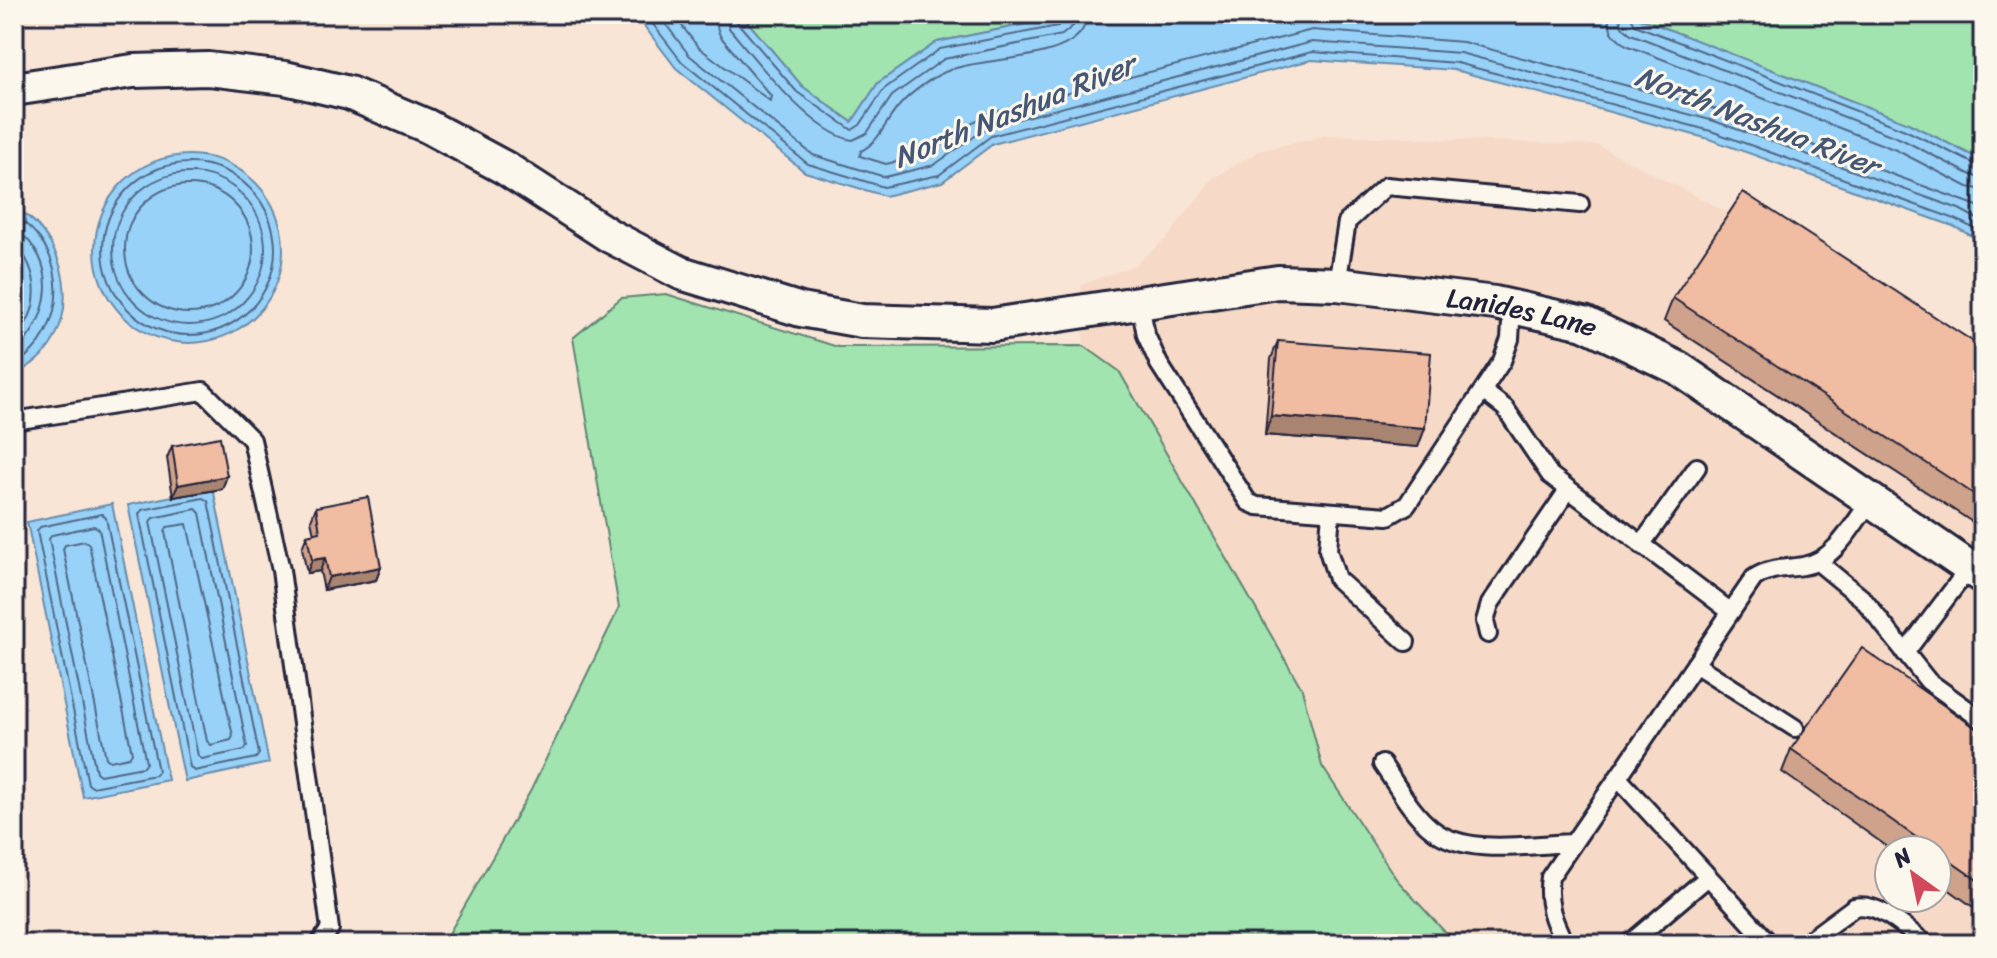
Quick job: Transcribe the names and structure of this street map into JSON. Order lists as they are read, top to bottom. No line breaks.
{"streets":{"street":["Lanides Lane"]},"water":["North Nashua River"],"north":"top left"}
